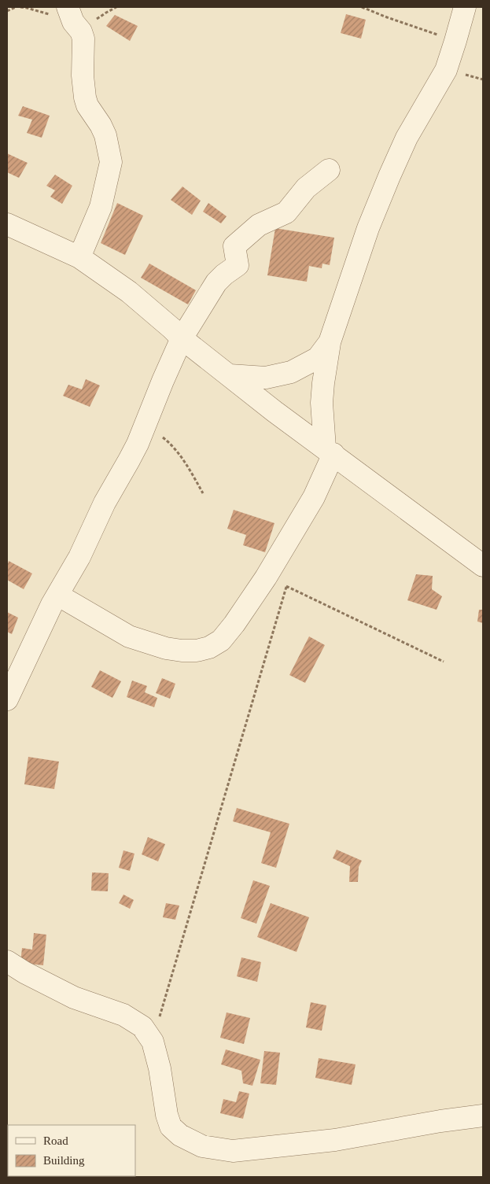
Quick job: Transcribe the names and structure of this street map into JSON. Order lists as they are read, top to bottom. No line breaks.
{"legend":["Road","Building"]}
